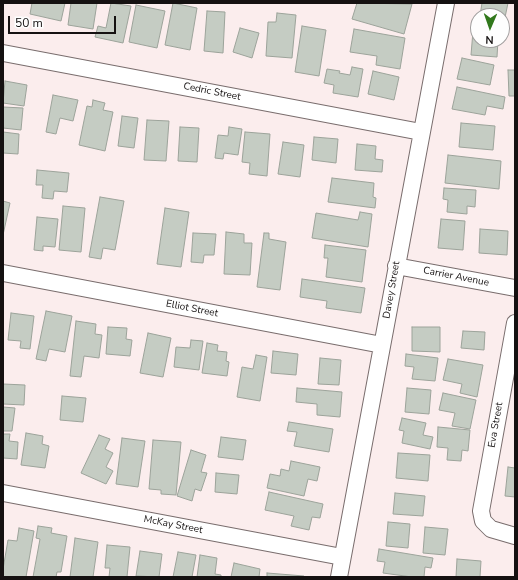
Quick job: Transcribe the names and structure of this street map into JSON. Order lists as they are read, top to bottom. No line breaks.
{"streets":{"street":["Cedric Street","Carrier Avenue","Davey Street","Elliot Street","Eva Street","McKay Street"]},"crossings":[["Cedric Street","Davey Street"],["Carrier Avenue","Davey Street"],["Davey Street","Elliot Street"],["Davey Street","McKay Street"]],"scale_bar":"50 m","north":"bottom"}
